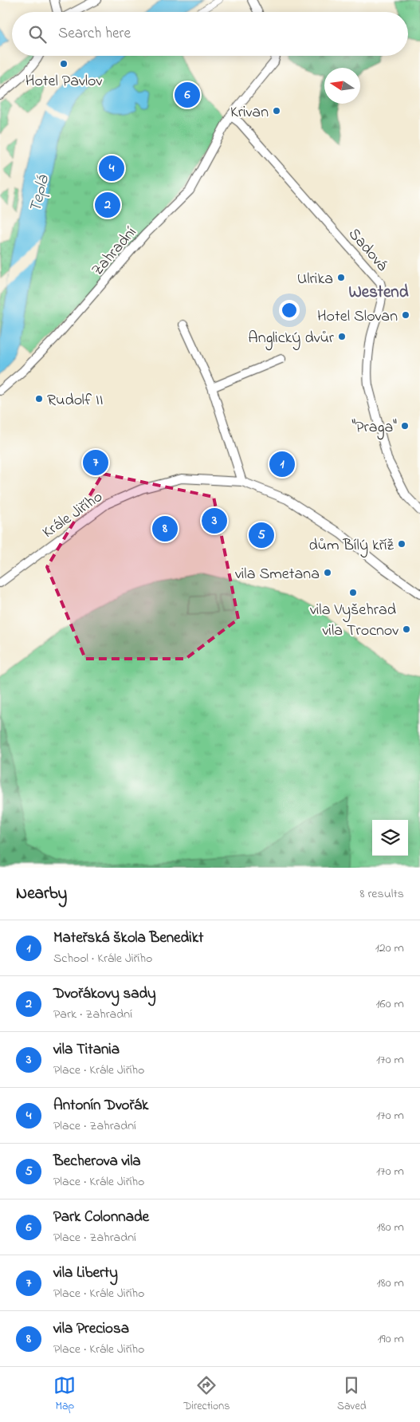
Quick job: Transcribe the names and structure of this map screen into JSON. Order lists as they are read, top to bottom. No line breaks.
{"streets":{"street":["Sadová","Zahradní","Krále Jiřího"]},"crossings":[["Sadová","Zahradní"]],"districts":["Westend"],"water":["Teplá"],"places":["Hotel Pavlov","Krivan","Ulrika","Hotel Slovan","Anglický dvůr","Rudolf II","\"Praga\"","dům Bílý kříž","vila Smetana","vila Vyšehrad","vila Trocnov"],"north":"left","page":{"search":"Search here","pins":["6","4","2","7","1","3","8","5"],"heading":["Nearby","8 results"],"list":[{"mark":"1","name":"Mateřská škola Benedikt","note":"School · Krále Jiřího","value":"120 m"},{"mark":"2","name":"Dvořákovy sady","note":"Park · Zahradní","value":"160 m"},{"mark":"3","name":"vila Titania","note":"Place · Krále Jiřího","value":"170 m"},{"mark":"4","name":"Antonín Dvořák","note":"Place · Zahradní","value":"170 m"},{"mark":"5","name":"Becherova vila","note":"Place · Krále Jiřího","value":"170 m"},{"mark":"6","name":"Park Colonnade","note":"Place · Zahradní","value":"180 m"},{"mark":"7","name":"vila Liberty","note":"Place · Krále Jiřího","value":"180 m"},{"mark":"8","name":"vila Preciosa","note":"Place · Krále Jiřího","value":"190 m"}],"nav":["Map","Directions","Saved"]}}
